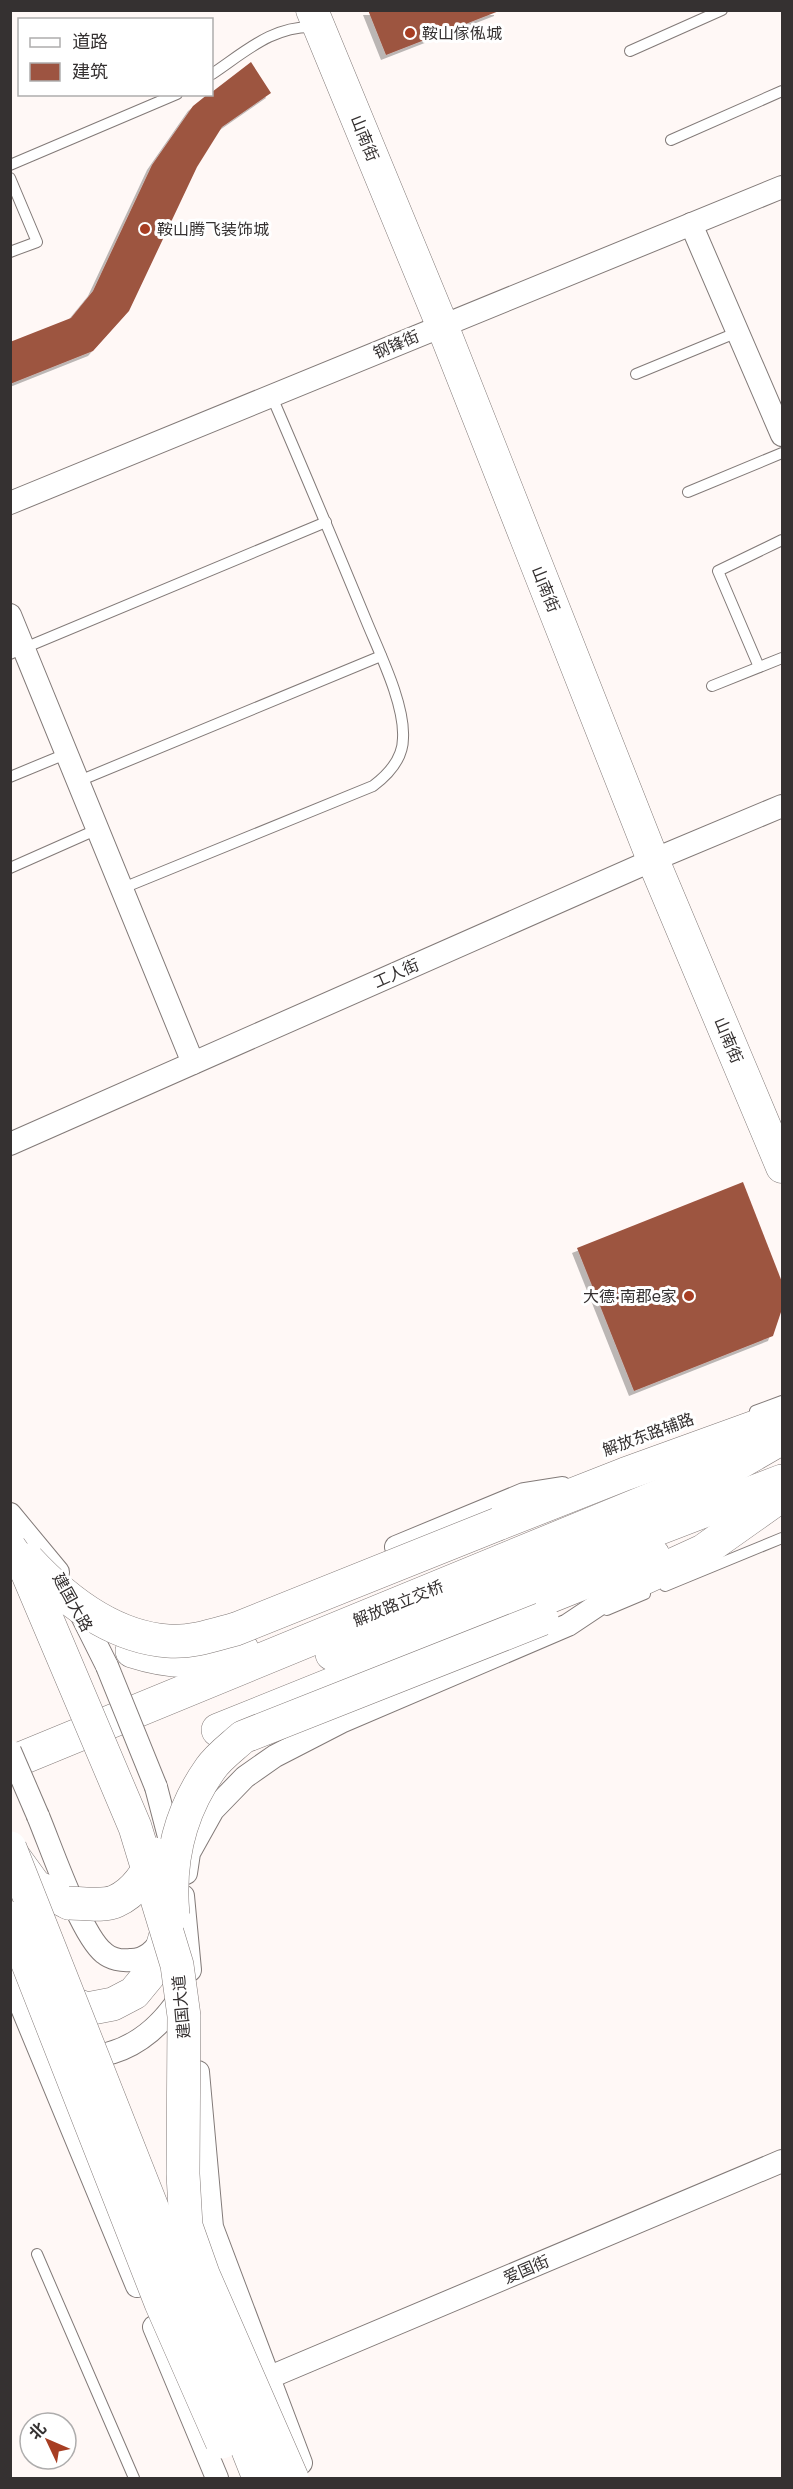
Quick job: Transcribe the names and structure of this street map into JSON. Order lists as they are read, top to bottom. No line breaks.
{"streets":{"highway":["解放路立交桥","建国大道"],"main road":["山南街"],"street":["钢锋街","工人街","建国大路","爱国街"]},"crossings":[["山南街","钢锋街"],["山南街","工人街"],["建国大路","建国大道"]],"places":["鞍山傢俬城","鞍山腾飞装饰城","大德·南郡e家"],"legend":["道路","建筑"],"north":"top left"}
